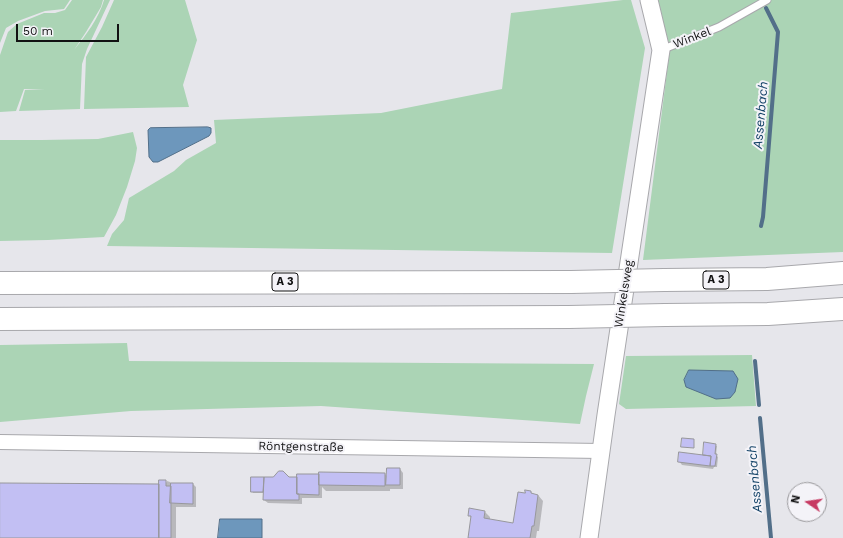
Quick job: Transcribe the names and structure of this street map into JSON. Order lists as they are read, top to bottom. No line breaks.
{"streets":{"highway":["A 3"],"street":["Winkel","Winkelsweg","Röntgenstraße"]},"crossings":[["Winkel","Winkelsweg"],["Winkelsweg","Röntgenstraße"]],"water":["Assenbach"],"scale_bar":"50 m","north":"left"}
